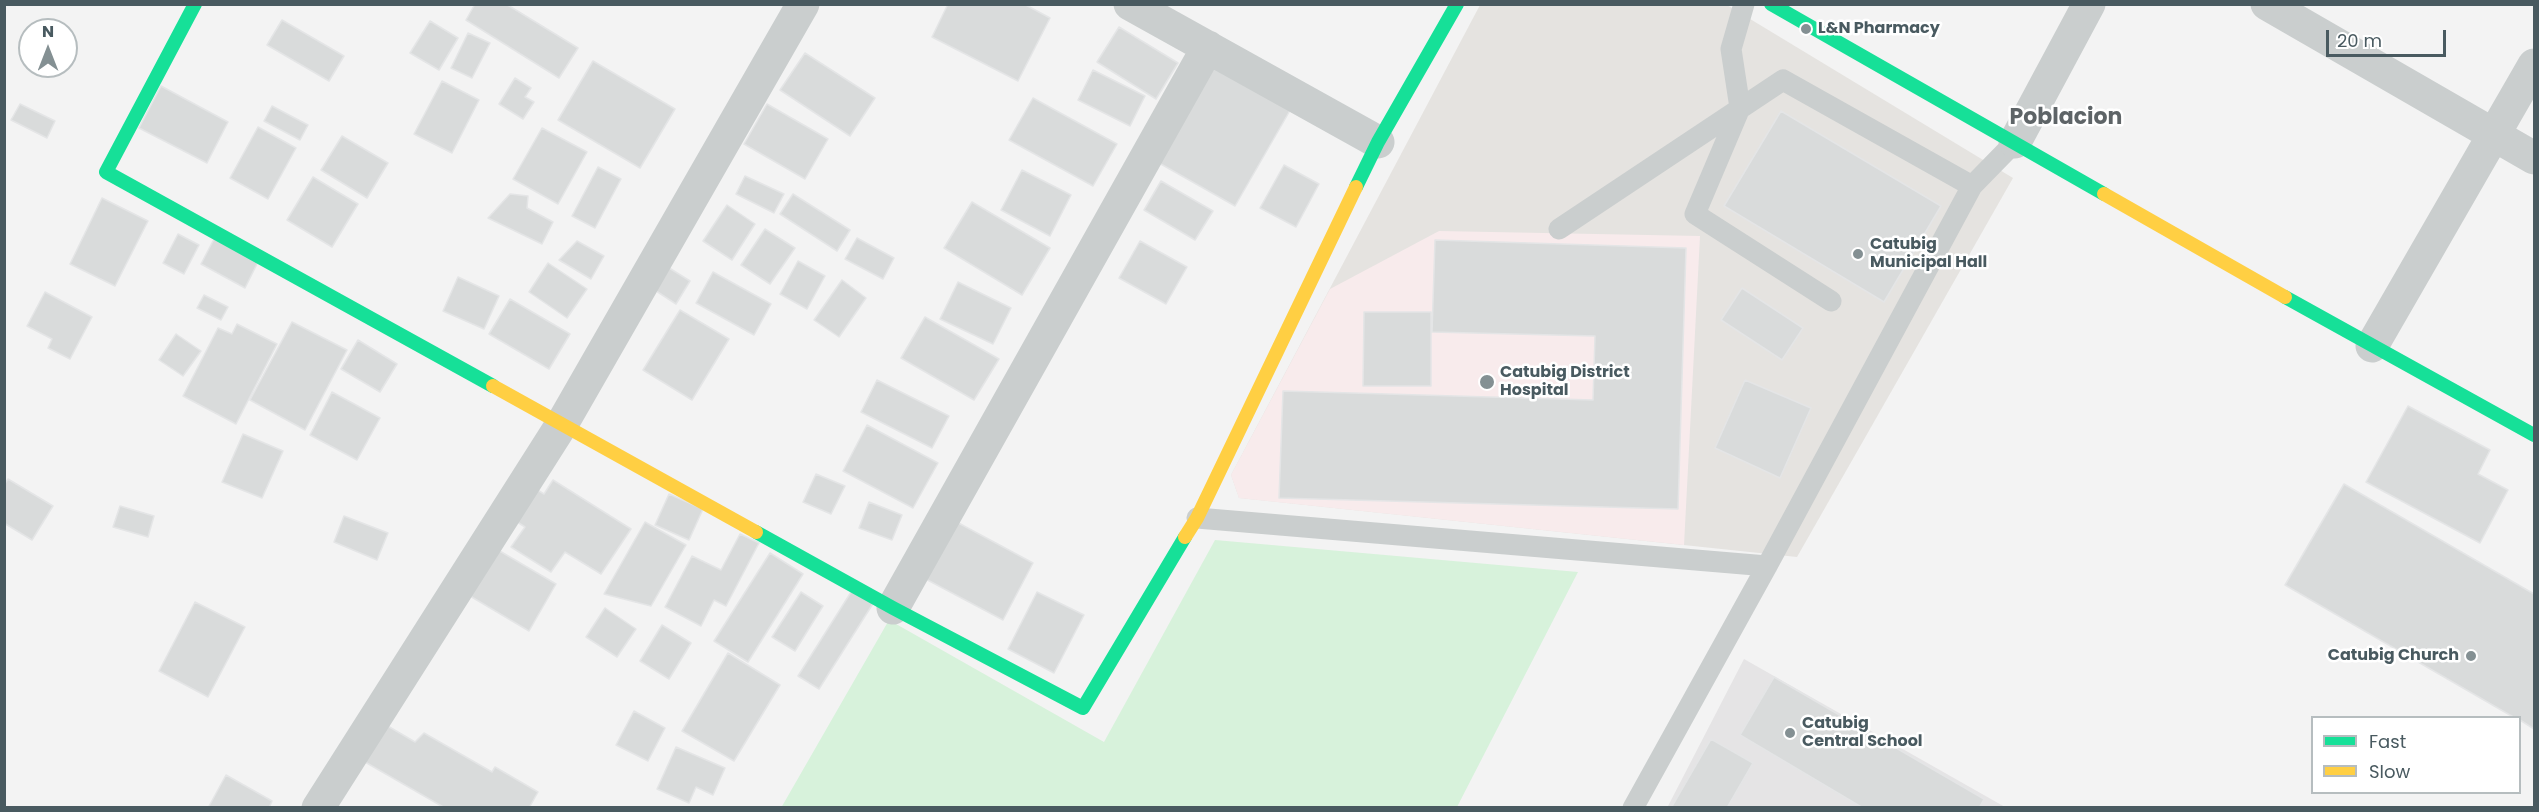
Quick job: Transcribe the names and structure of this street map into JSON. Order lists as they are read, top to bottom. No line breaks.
{"districts":["Poblacion"],"places":["L&N Pharmacy","Catubig Municipal Hall","Catubig District Hospital","Catubig Church","Catubig Central School"],"legend":["Fast","Slow"],"scale_bar":"20 m","north":"top"}
